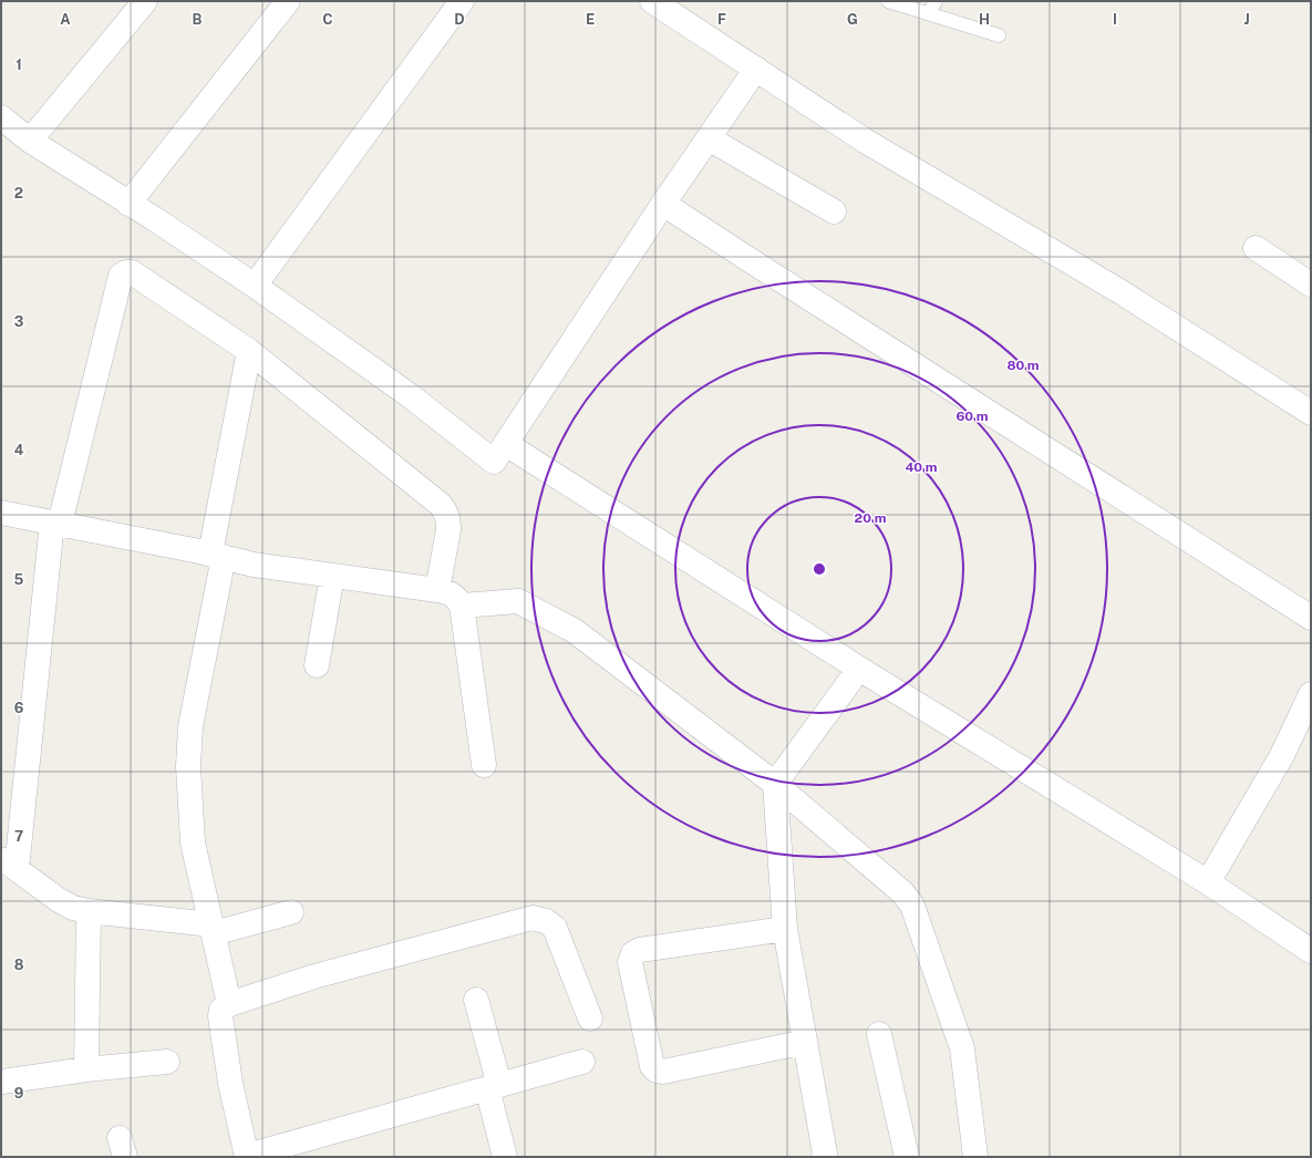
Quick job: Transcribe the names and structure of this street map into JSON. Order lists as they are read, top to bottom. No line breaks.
{"grid":{"columns":["A","B","C","D","E","F","G","H","I","J"],"rows":["1","2","3","4","5","6","7","8","9"]},"rings":["80 m","60 m","40 m","20 m"]}
